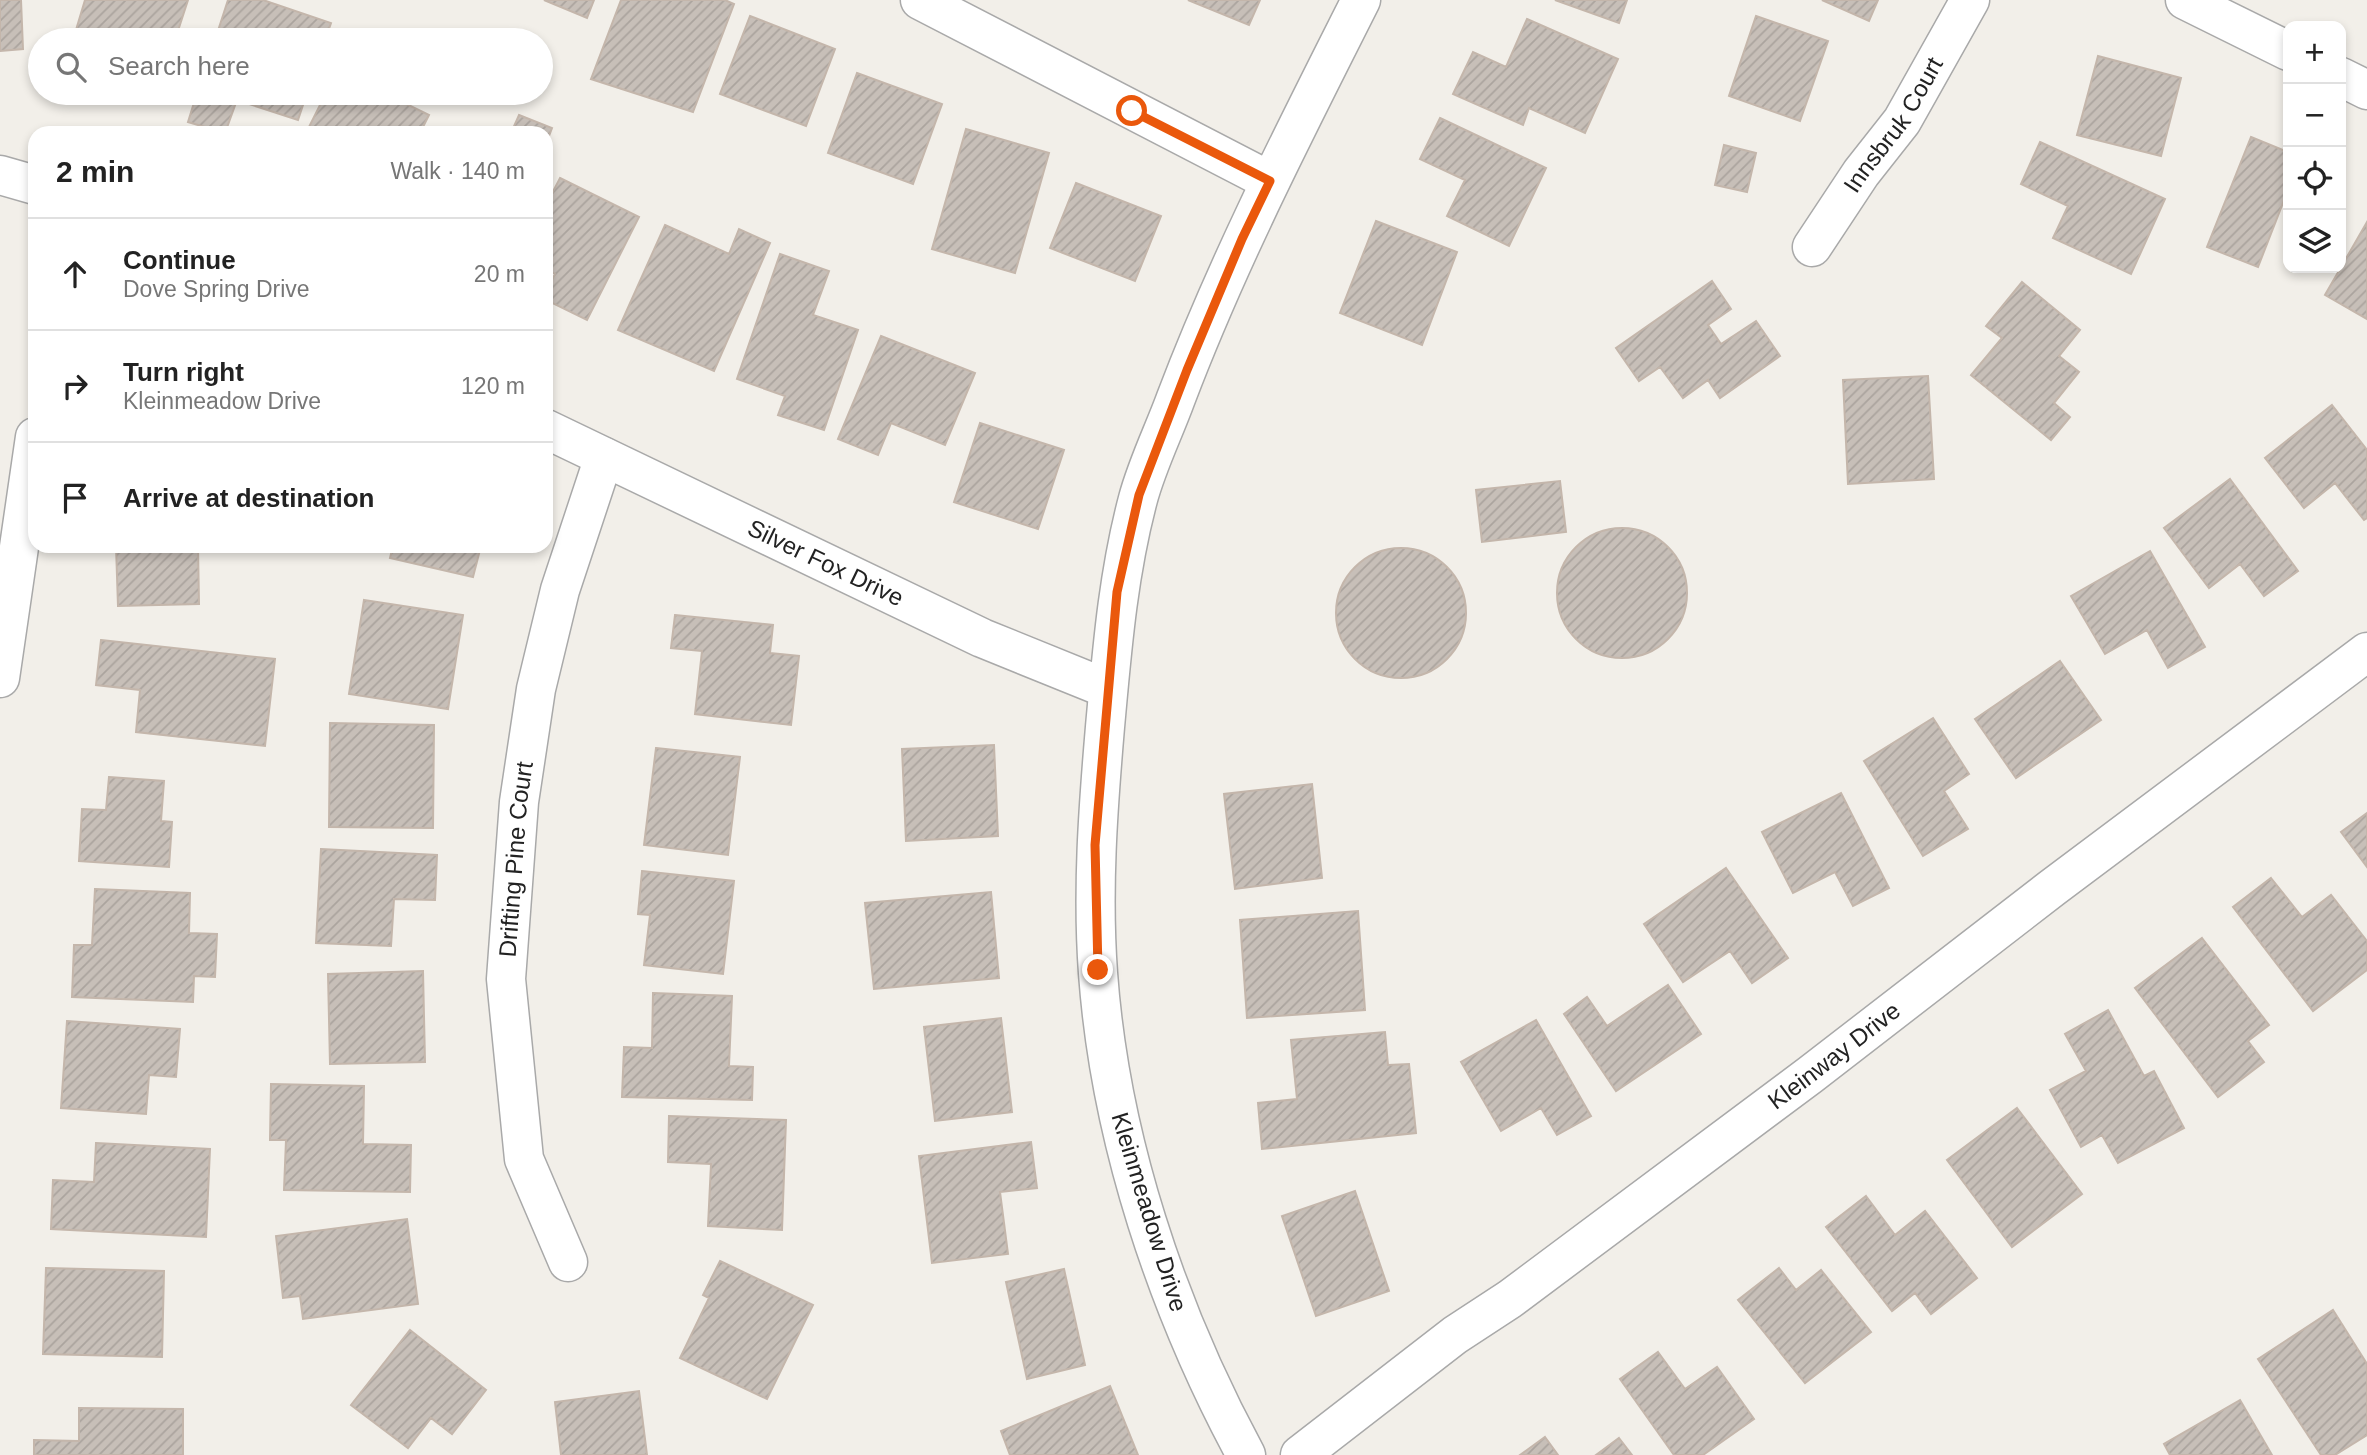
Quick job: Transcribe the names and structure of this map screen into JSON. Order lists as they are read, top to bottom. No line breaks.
{"streets":{"street":["Innsbruk Court","Silver Fox Drive","Drifting Pine Court","Kleinway Drive","Kleinmeadow Drive"]},"crossings":[["Silver Fox Drive","Drifting Pine Court"],["Silver Fox Drive","Kleinmeadow Drive"]],"page":{"map_buttons":["+","−"],"search":"Search here","heading":["2 min","Walk · 140 m"],"list":[["Continue","Dove Spring Drive","20 m"],["Turn right","Kleinmeadow Drive","120 m"],"Arrive at destination"]}}
